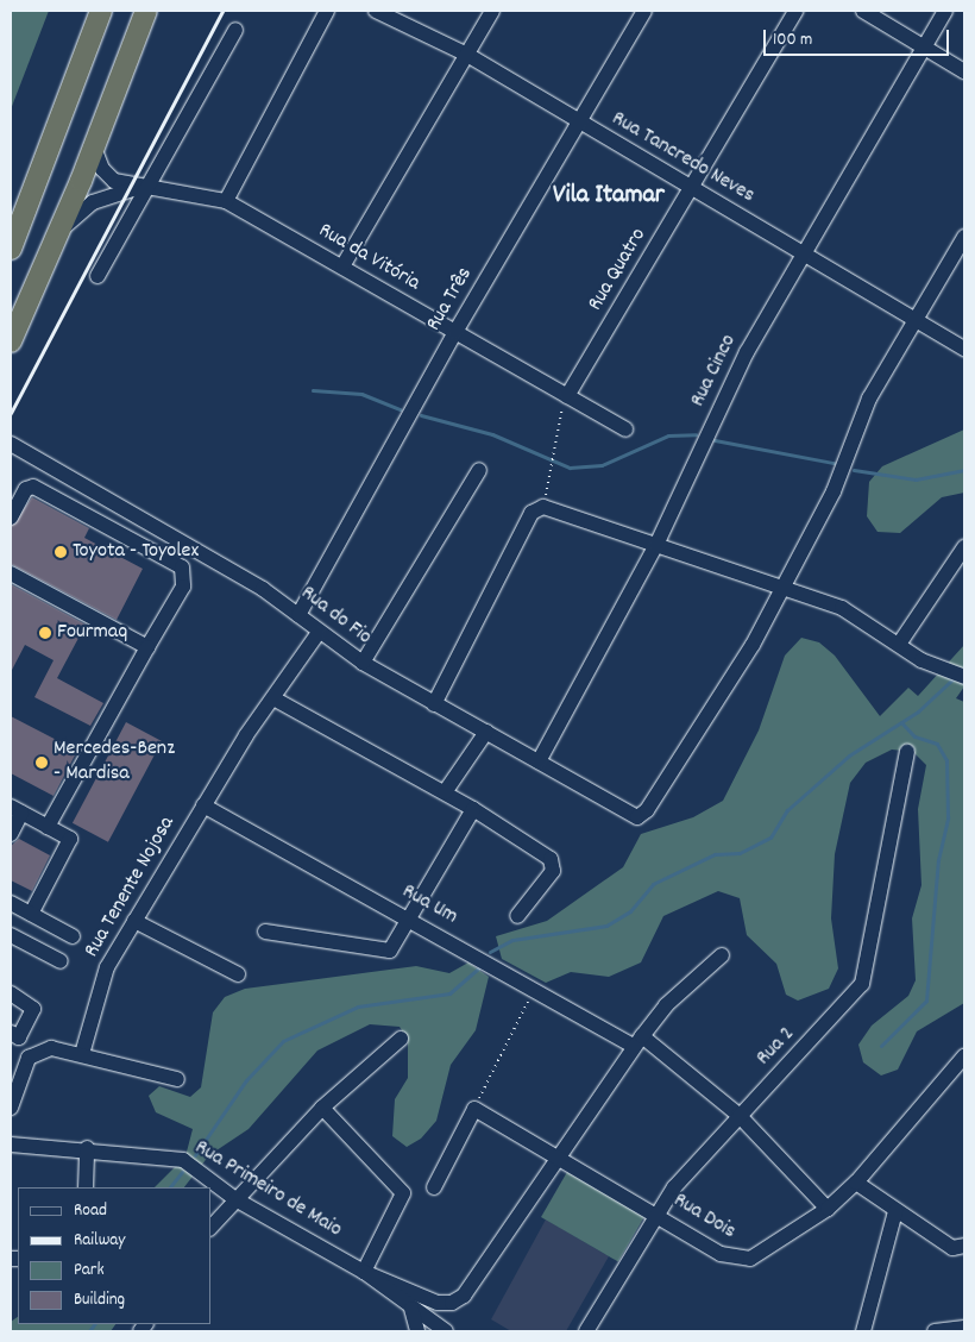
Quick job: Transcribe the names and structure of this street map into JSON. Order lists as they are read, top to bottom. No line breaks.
{"streets":{"street":["Rua Tancredo Neves","Rua da Vitória","Rua Quatro","Rua Três","Rua Cinco","Rua do Fio","Rua Tenente Nojosa","Rua Um","Rua 2","Rua Primeiro de Maio","Rua Dois"]},"crossings":[["Rua Tancredo Neves","Rua Quatro"],["Rua Tancredo Neves","Rua Três"],["Rua Tancredo Neves","Rua Cinco"],["Rua da Vitória","Rua Quatro"],["Rua da Vitória","Rua Três"],["Rua Três","Rua do Fio"],["Rua Cinco","Rua do Fio"],["Rua do Fio","Rua Tenente Nojosa"],["Rua Tenente Nojosa","Rua Um"],["Rua Um","Rua 2"],["Rua Um","Rua Dois"],["Rua 2","Rua Dois"]],"districts":["Vila Itamar"],"places":["Toyota - Toyolex","Fourmaq","Mercedes-Benz - Mardisa"],"legend":["Road","Railway","Park","Building"],"scale_bar":"100 m"}
